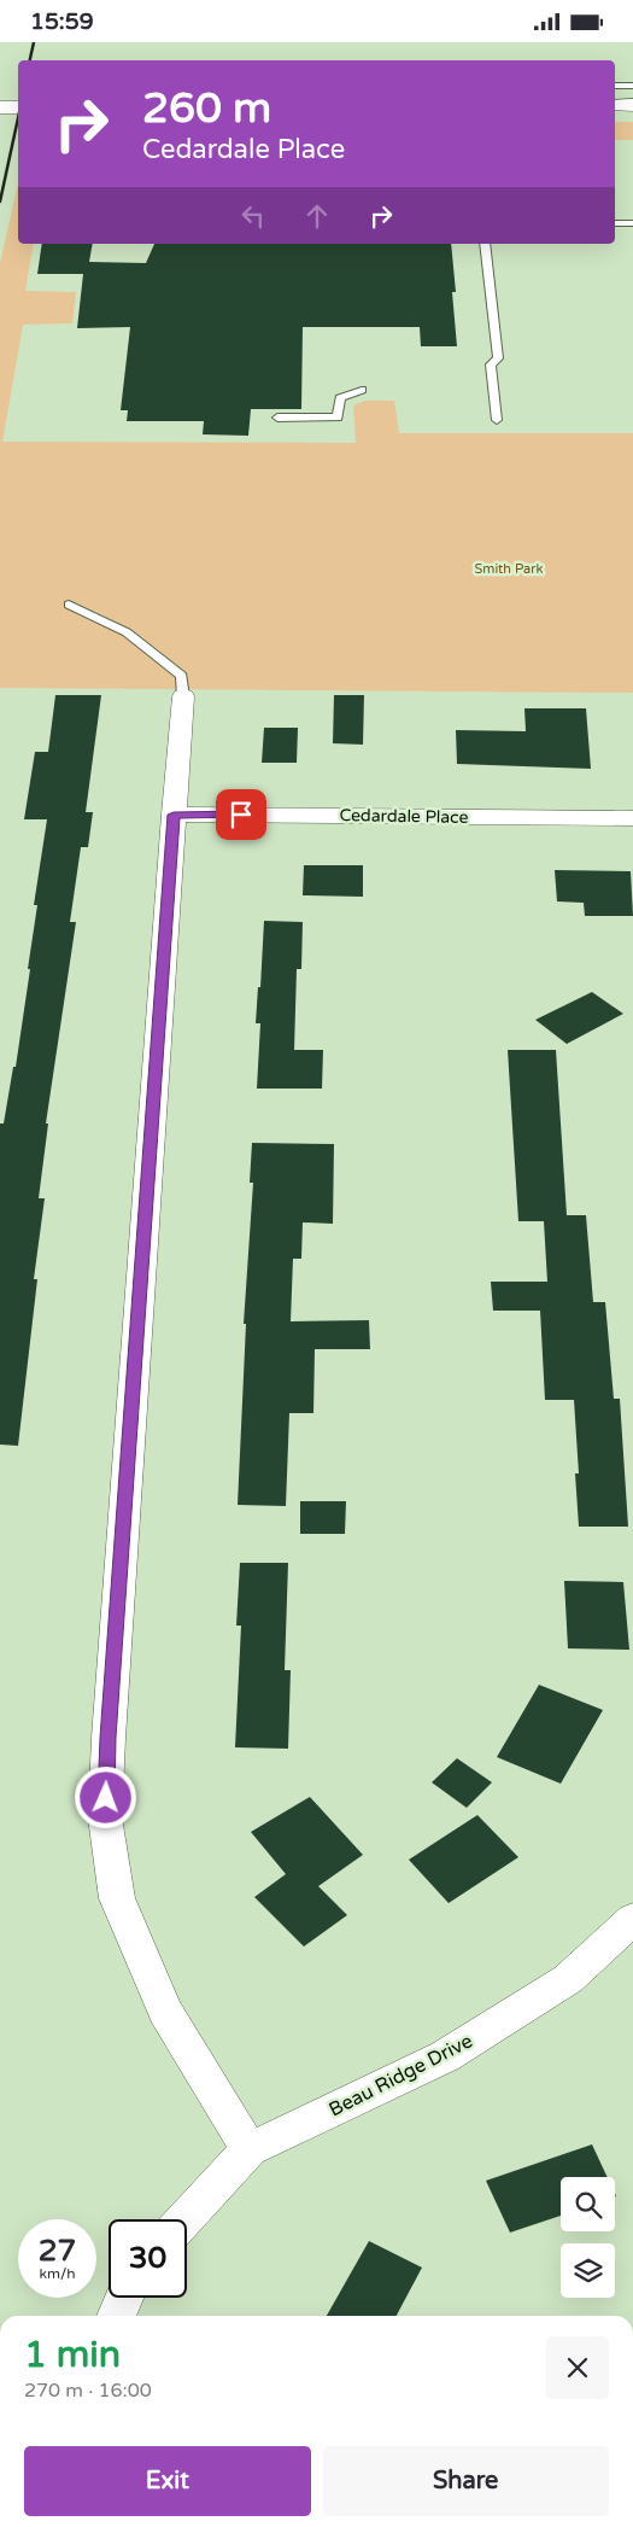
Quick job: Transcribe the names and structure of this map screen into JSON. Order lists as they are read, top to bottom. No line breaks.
{"streets":{"street":["Cedardale Place","Beau Ridge Drive"]},"parks":["Smith Park"],"page":{"status":"15:59","turn":["260 m","Cedardale Place"],"speed":"27 km/h","limit":"30","heading":["1 min","270 m · 16:00"],"buttons":["Exit","Share"]}}
